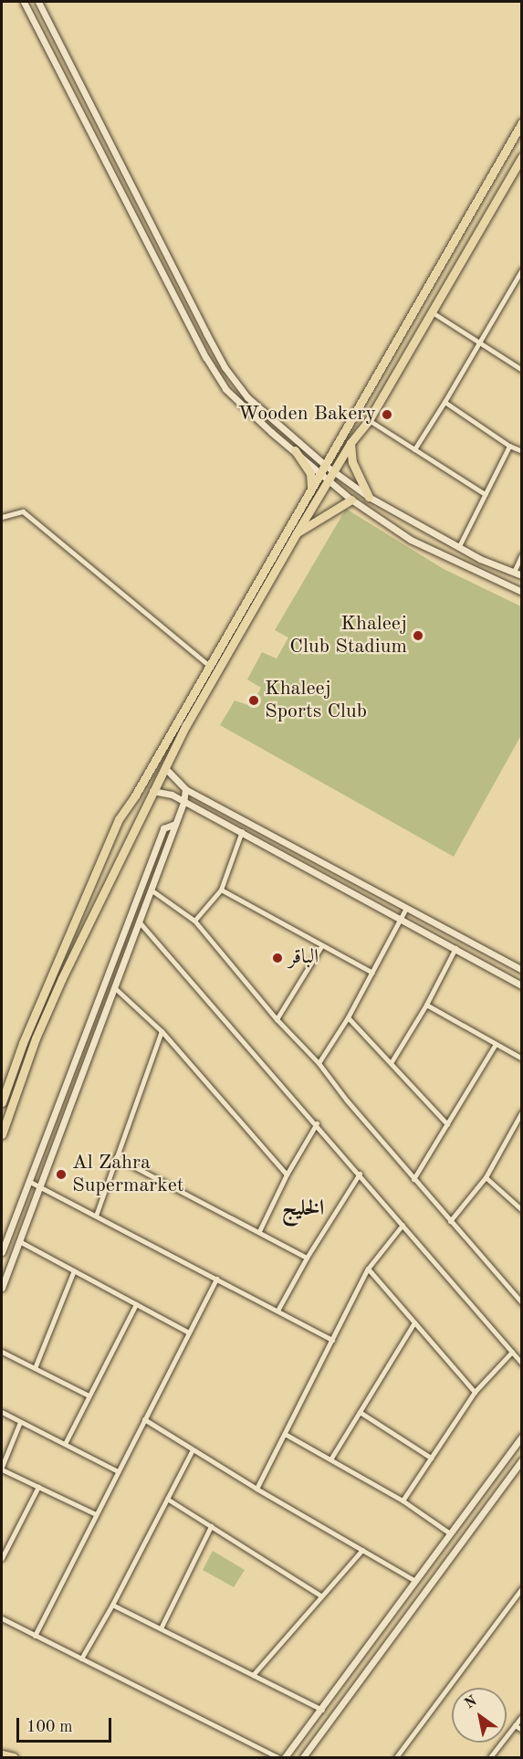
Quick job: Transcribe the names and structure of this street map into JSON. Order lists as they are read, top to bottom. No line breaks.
{"districts":["الخليج"],"places":["Wooden Bakery","Khaleej Club Stadium","Khaleej Sports Club","الباقر","Al Zahra Supermarket"],"scale_bar":"100 m","north":"top left"}
